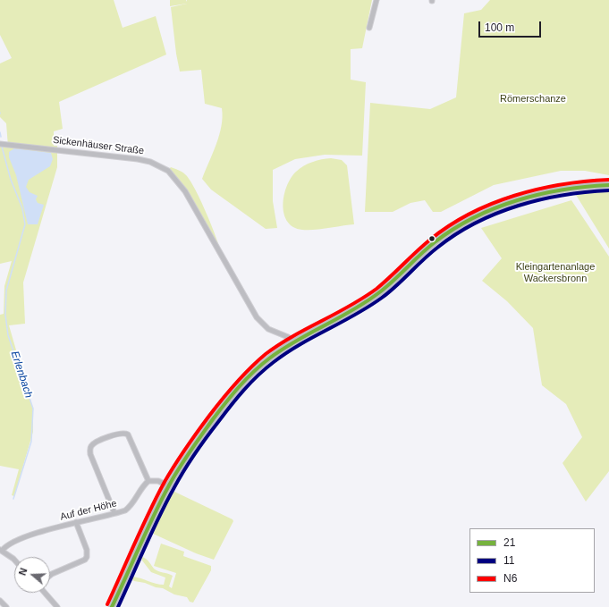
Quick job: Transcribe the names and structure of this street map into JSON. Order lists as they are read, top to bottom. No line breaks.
{"streets":{"street":["Sickenhäuser Straße","Auf der Höhe"]},"water":["Erlenbach"],"parks":["Römerschanze","Kleingartenanlage Wackersbronn"],"lines":["transit line N6","transit line 21","transit line 11"],"legend":["21","11","N6"],"scale_bar":"100 m","north":"left"}
